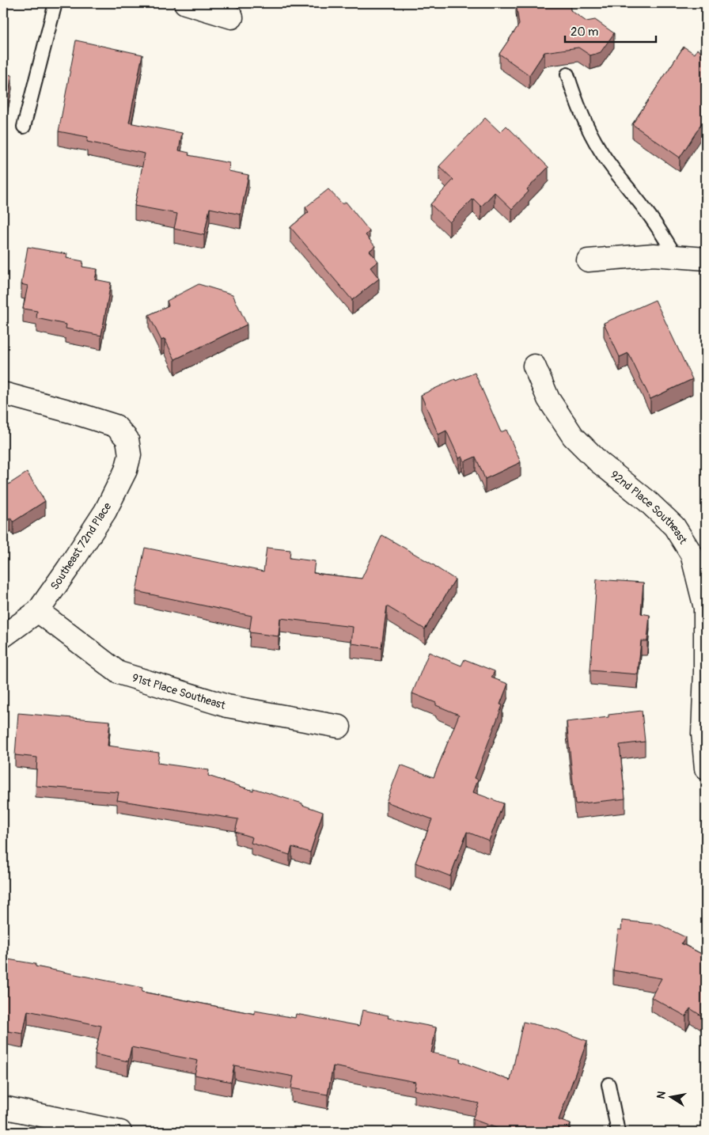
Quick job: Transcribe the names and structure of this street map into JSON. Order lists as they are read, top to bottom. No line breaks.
{"streets":{"street":["92nd Place Southeast","Southeast 72nd Place","91st Place Southeast"]},"crossings":[["Southeast 72nd Place","91st Place Southeast"]],"scale_bar":"20 m","north":"left"}
